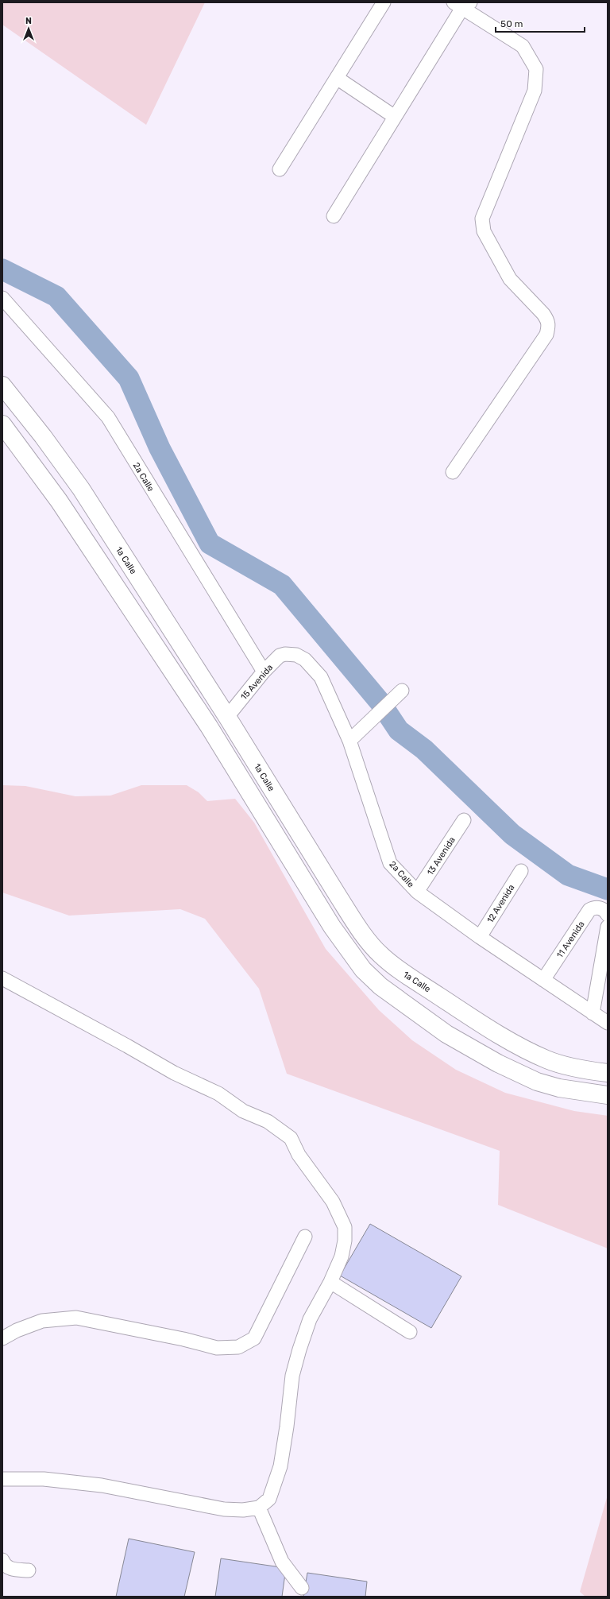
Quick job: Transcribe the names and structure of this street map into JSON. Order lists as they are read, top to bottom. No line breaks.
{"streets":{"main road":["1a Calle"],"street":["2a Calle","15 Avenida","13 Avenida","12 Avenida","11 Avenida"]},"crossings":[["2a Calle","15 Avenida"],["2a Calle","13 Avenida"],["2a Calle","12 Avenida"],["2a Calle","11 Avenida"],["1a Calle","15 Avenida"]],"scale_bar":"50 m","north":"top"}
